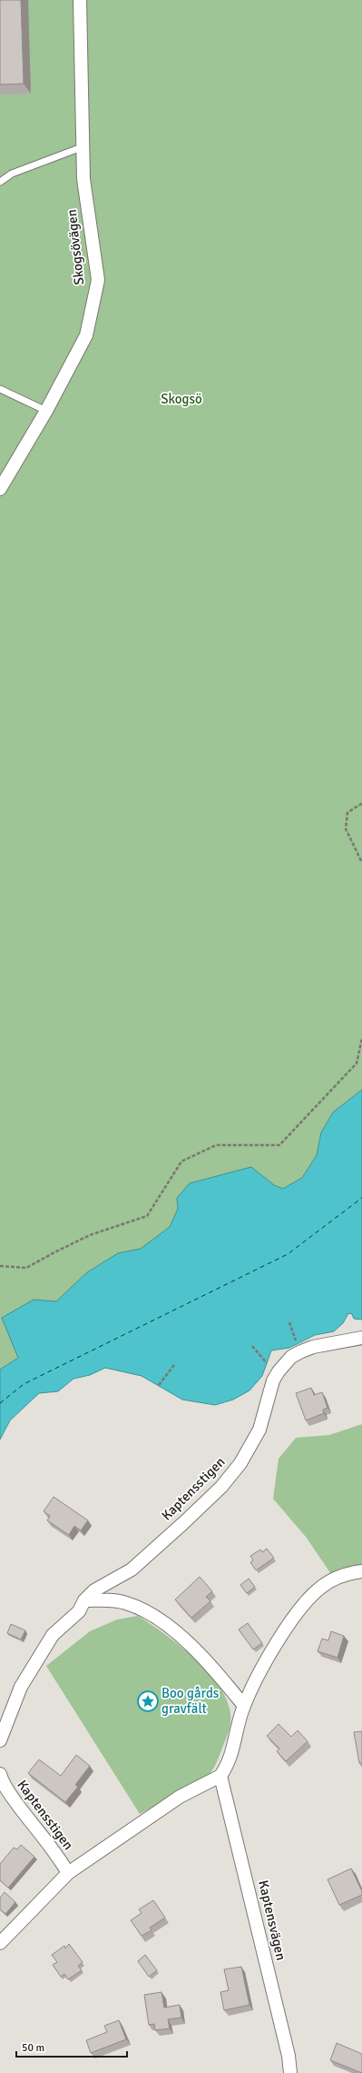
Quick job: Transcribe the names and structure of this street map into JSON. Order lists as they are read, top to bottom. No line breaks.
{"streets":{"street":["Skogsövägen","Kaptensstigen","Kaptensvägen"]},"parks":["Skogsö"],"places":{"place":["Boo gårds gravfält"]},"scale_bar":"50 m"}
